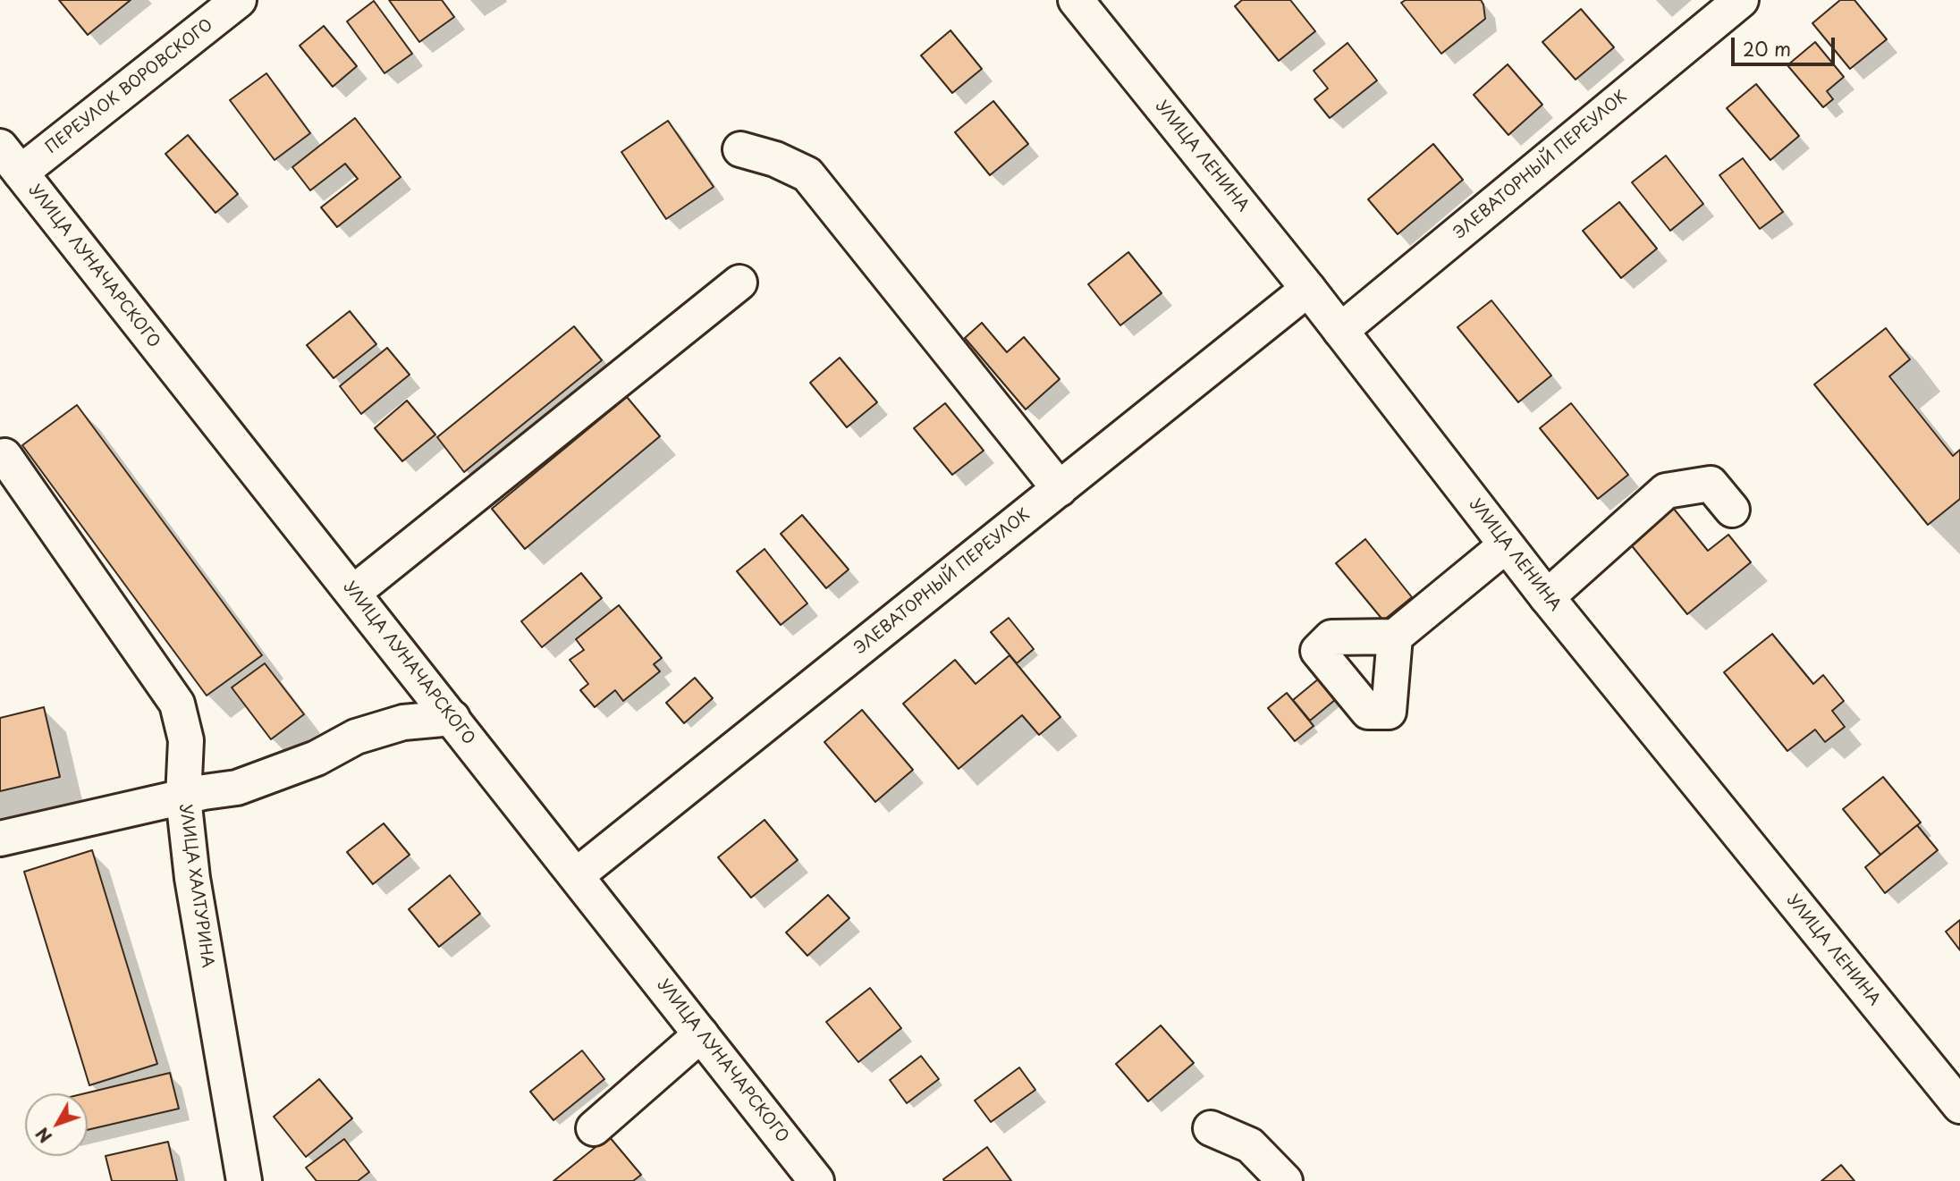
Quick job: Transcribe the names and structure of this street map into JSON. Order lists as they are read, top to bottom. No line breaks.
{"streets":{"main road":["ПЕРЕУЛОК ВОРОВСКОГО","УЛИЦА ЛЕНИНА","ЭЛЕВАТОРНЫЙ ПЕРЕУЛОК","УЛИЦА ЛУНАЧАРСКОГО","УЛИЦА ХАЛТУРИНА"]},"crossings":[["ПЕРЕУЛОК ВОРОВСКОГО","УЛИЦА ЛУНАЧАРСКОГО"],["УЛИЦА ЛЕНИНА","ЭЛЕВАТОРНЫЙ ПЕРЕУЛОК"],["ЭЛЕВАТОРНЫЙ ПЕРЕУЛОК","УЛИЦА ЛУНАЧАРСКОГО"]],"scale_bar":"20 m","north":"bottom left"}
